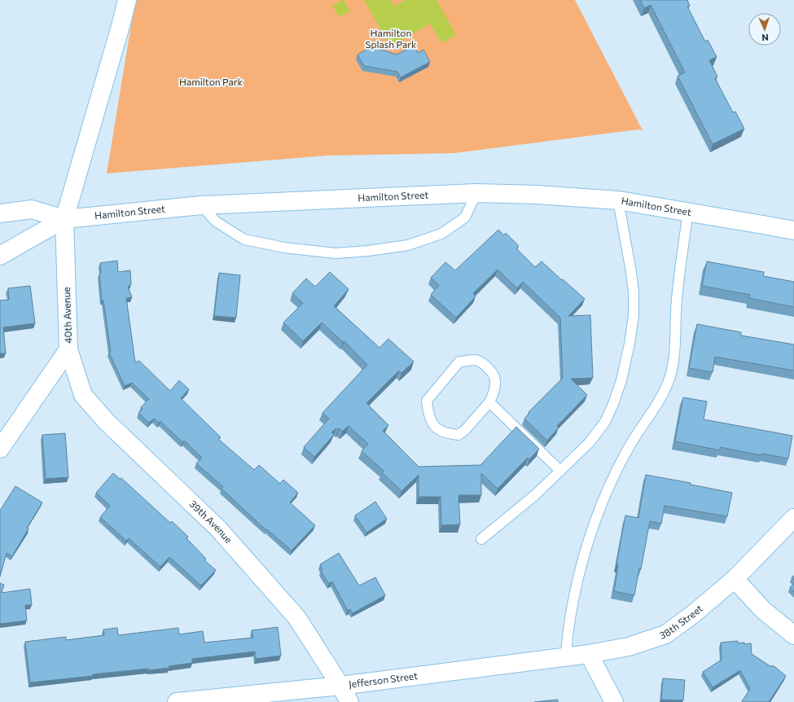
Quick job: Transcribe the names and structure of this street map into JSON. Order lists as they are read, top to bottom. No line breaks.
{"streets":{"street":["Hamilton Street","40th Avenue","39th Avenue","38th Street","Jefferson Street"]},"crossings":[["Hamilton Street","40th Avenue"],["40th Avenue","39th Avenue"],["39th Avenue","Jefferson Street"],["38th Street","Jefferson Street"]],"parks":["Hamilton Splash Park","Hamilton Park"],"north":"bottom"}
